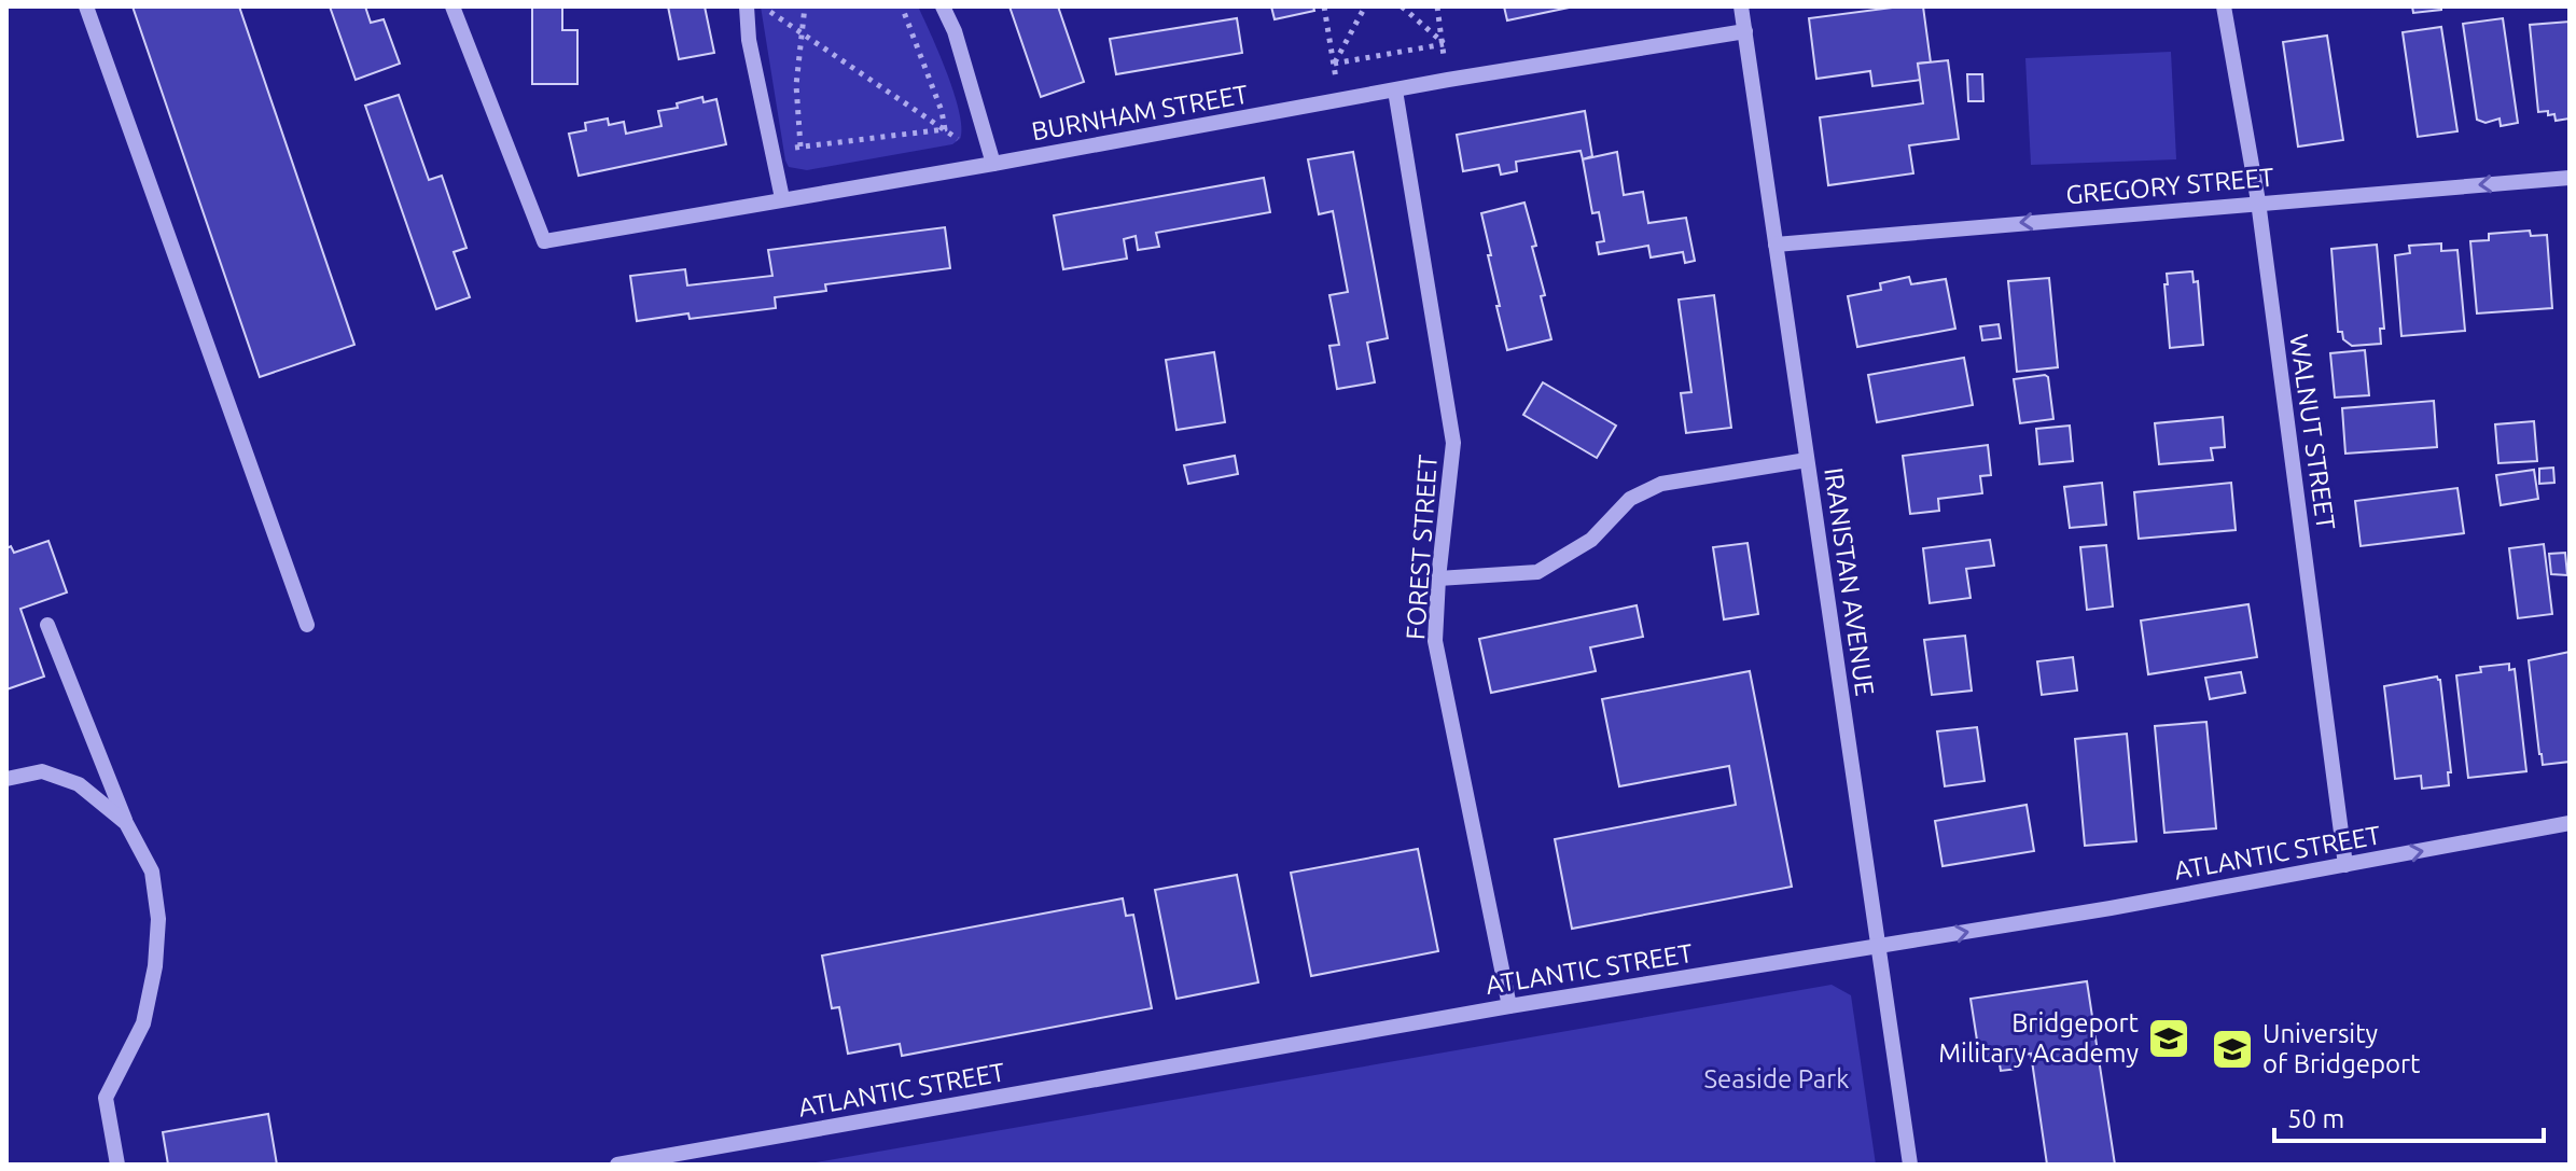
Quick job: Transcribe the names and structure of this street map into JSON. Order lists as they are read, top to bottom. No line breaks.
{"streets":{"street":["BURNHAM STREET","GREGORY STREET","WALNUT STREET","FOREST STREET","IRANISTAN AVENUE","ATLANTIC STREET"]},"crossings":[["BURNHAM STREET","FOREST STREET"],["BURNHAM STREET","IRANISTAN AVENUE"],["GREGORY STREET","WALNUT STREET"],["GREGORY STREET","IRANISTAN AVENUE"],["WALNUT STREET","ATLANTIC STREET"],["FOREST STREET","ATLANTIC STREET"],["IRANISTAN AVENUE","ATLANTIC STREET"]],"one_way":["GREGORY STREET","ATLANTIC STREET"],"parks":["Seaside Park"],"places":{"school or university":["Bridgeport Military Academy","University of Bridgeport"]},"scale_bar":"50 m"}
